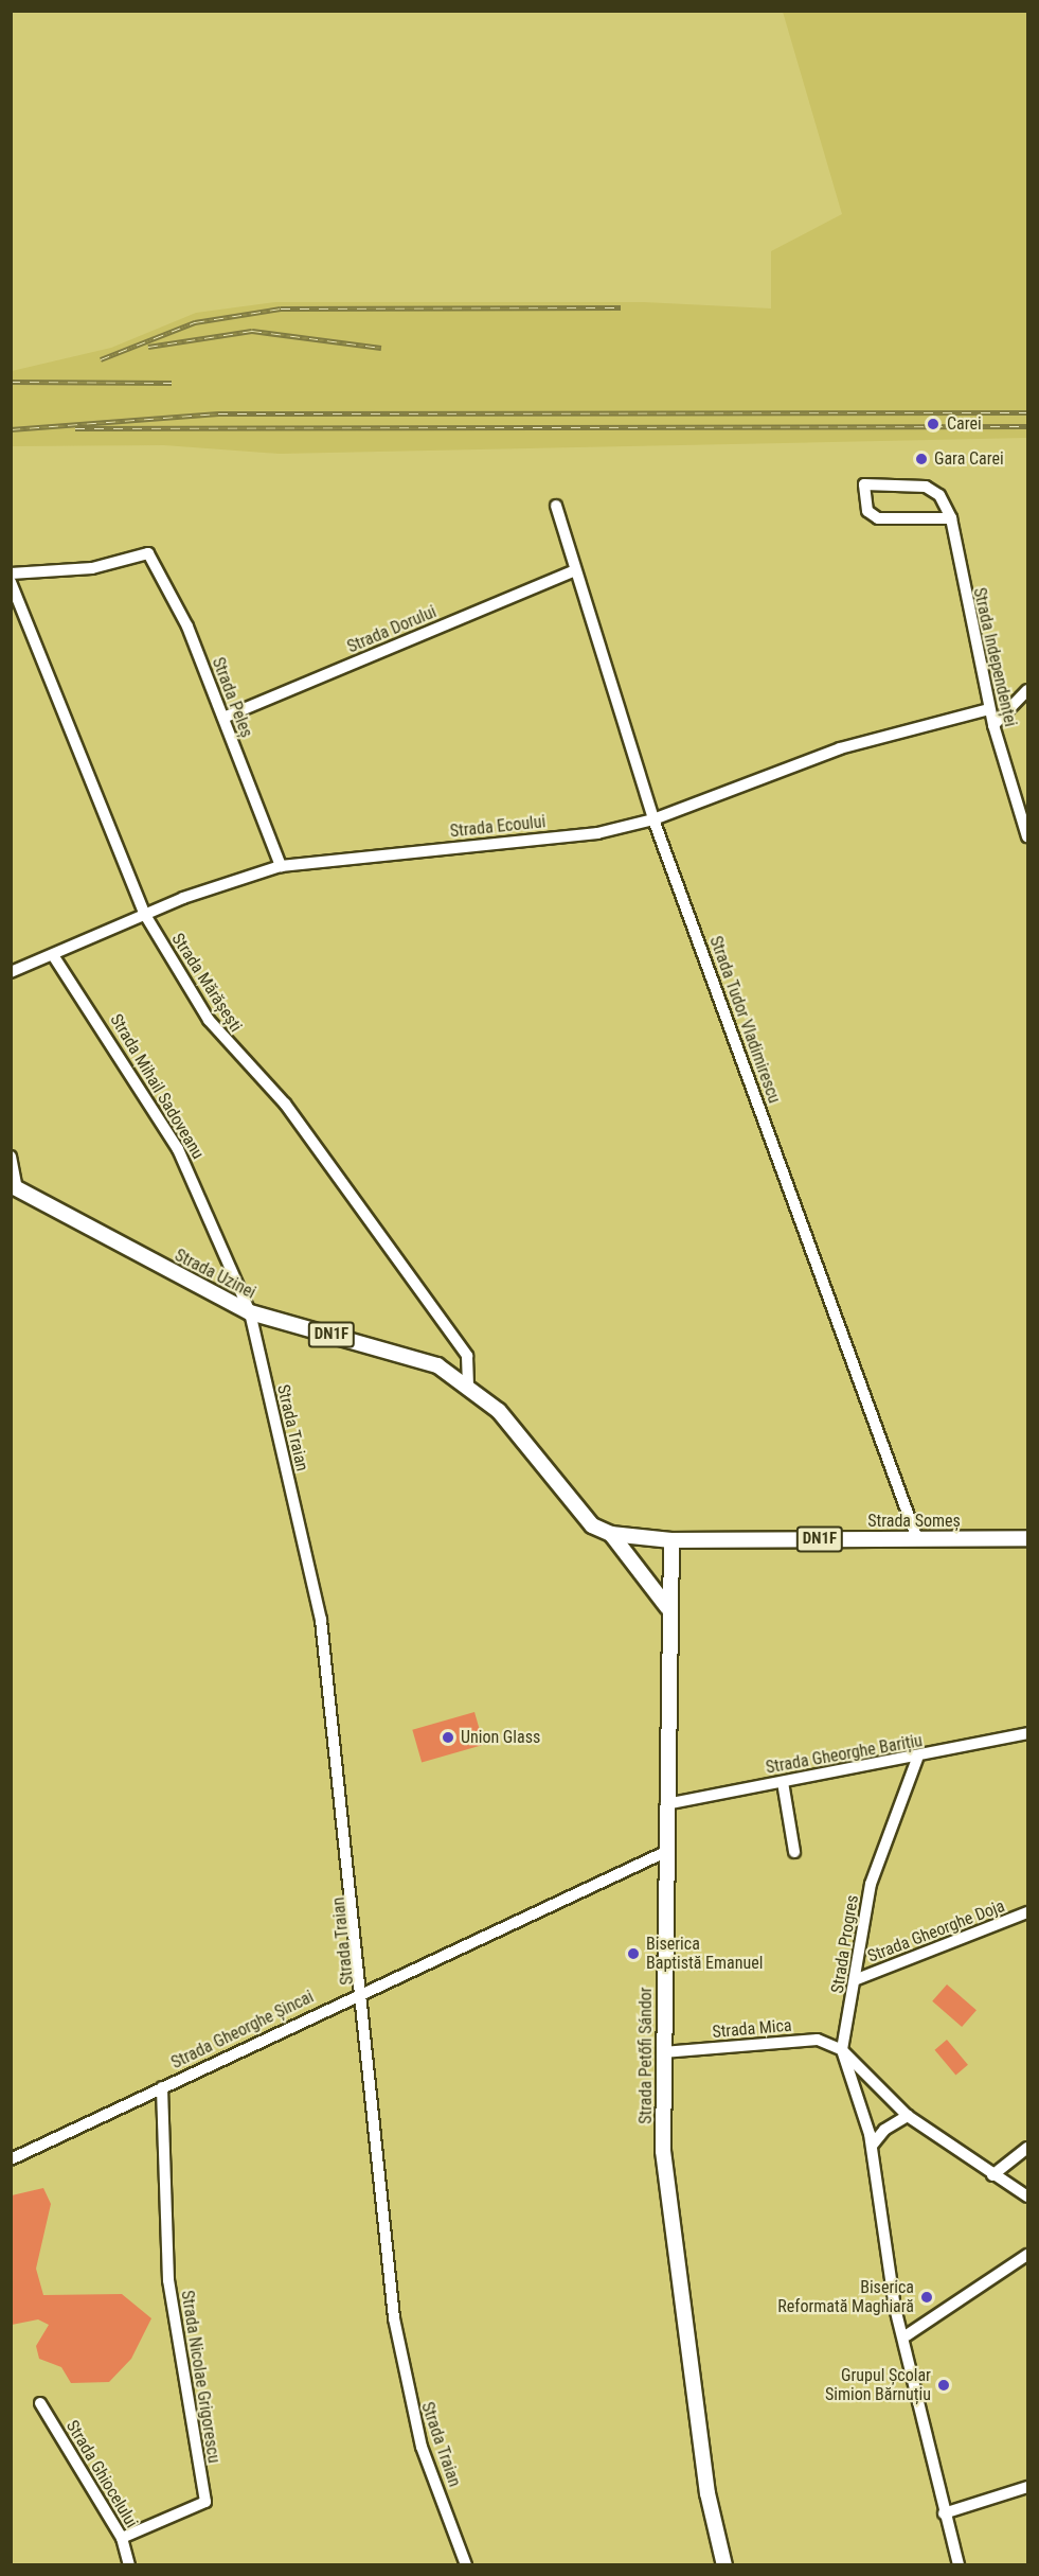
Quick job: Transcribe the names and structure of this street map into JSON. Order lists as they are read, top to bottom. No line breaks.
{"streets":{"main road":["Strada Uzinei","DN1F","Strada Someș","Strada Petőfi Sándor"],"street":["Strada Dorului","Strada Independenței","Strada Peleș","Strada Ecoului","Strada Mărășești","Strada Tudor Vladimirescu","Strada Mihail Sadoveanu","Strada Traian","Strada Gheorghe Barițiu","Strada Gheorghe Doja","Strada Progres","Strada Mica","Strada Gheorghe Șincai","Strada Nicolae Grigorescu","Strada Ghiocelului"]},"crossings":[["Strada Dorului","Strada Peleș"],["Strada Dorului","Strada Tudor Vladimirescu"],["Strada Independenței","Strada Ecoului"],["Strada Peleș","Strada Ecoului"],["Strada Ecoului","Strada Mărășești"],["Strada Ecoului","Strada Tudor Vladimirescu"],["Strada Ecoului","Strada Mihail Sadoveanu"],["Strada Mărășești","Strada Uzinei"],["Strada Tudor Vladimirescu","Strada Someș"],["Strada Mihail Sadoveanu","Strada Uzinei"],["Strada Mihail Sadoveanu","Strada Traian"],["Strada Uzinei","Strada Traian"],["Strada Uzinei","Strada Someș"],["Strada Traian","Strada Gheorghe Șincai"],["Strada Someș","Strada Petőfi Sándor"],["Strada Gheorghe Barițiu","Strada Progres"],["Strada Gheorghe Barițiu","Strada Petőfi Sándor"],["Strada Gheorghe Doja","Strada Progres"],["Strada Progres","Strada Mica"],["Strada Mica","Strada Petőfi Sándor"],["Strada Gheorghe Șincai","Strada Petőfi Sándor"],["Strada Gheorghe Șincai","Strada Nicolae Grigorescu"],["Strada Nicolae Grigorescu","Strada Ghiocelului"]],"places":["Carei","Gara Carei","Union Glass","Biserica Baptistă Emanuel","Biserica Reformată Maghiară","Grupul Școlar Simion Bărnuțiu"]}
